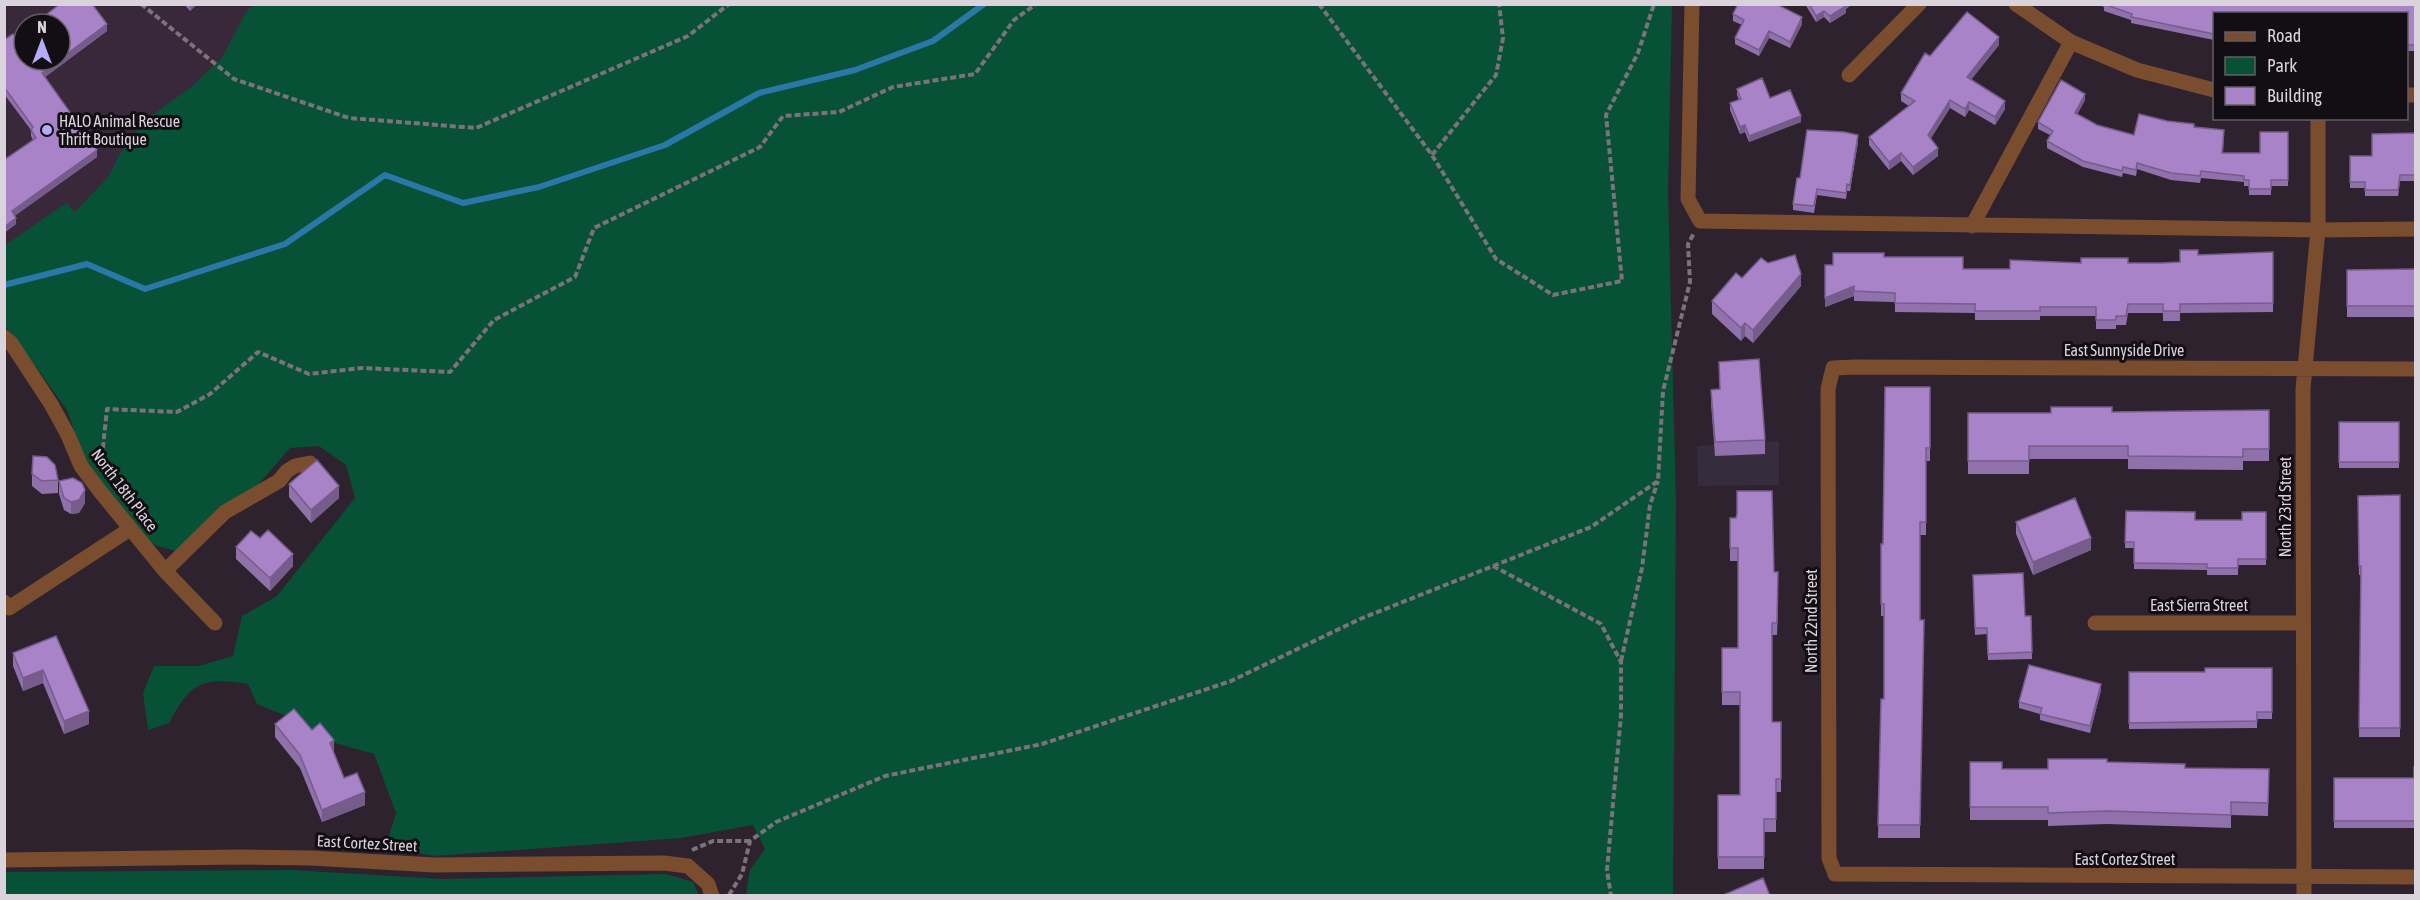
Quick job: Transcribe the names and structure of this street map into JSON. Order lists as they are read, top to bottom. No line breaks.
{"streets":{"street":["East Sunnyside Drive","North 18th Place","North 23rd Street","East Sierra Street","North 22nd Street","East Cortez Street"]},"crossings":[["East Sunnyside Drive","North 23rd Street"],["East Sunnyside Drive","North 22nd Street"],["North 23rd Street","East Sierra Street"],["North 23rd Street","East Cortez Street"],["North 22nd Street","East Cortez Street"]],"places":["HALO Animal Rescue Thrift Boutique"],"legend":["Road","Park","Building"],"north":"top"}
